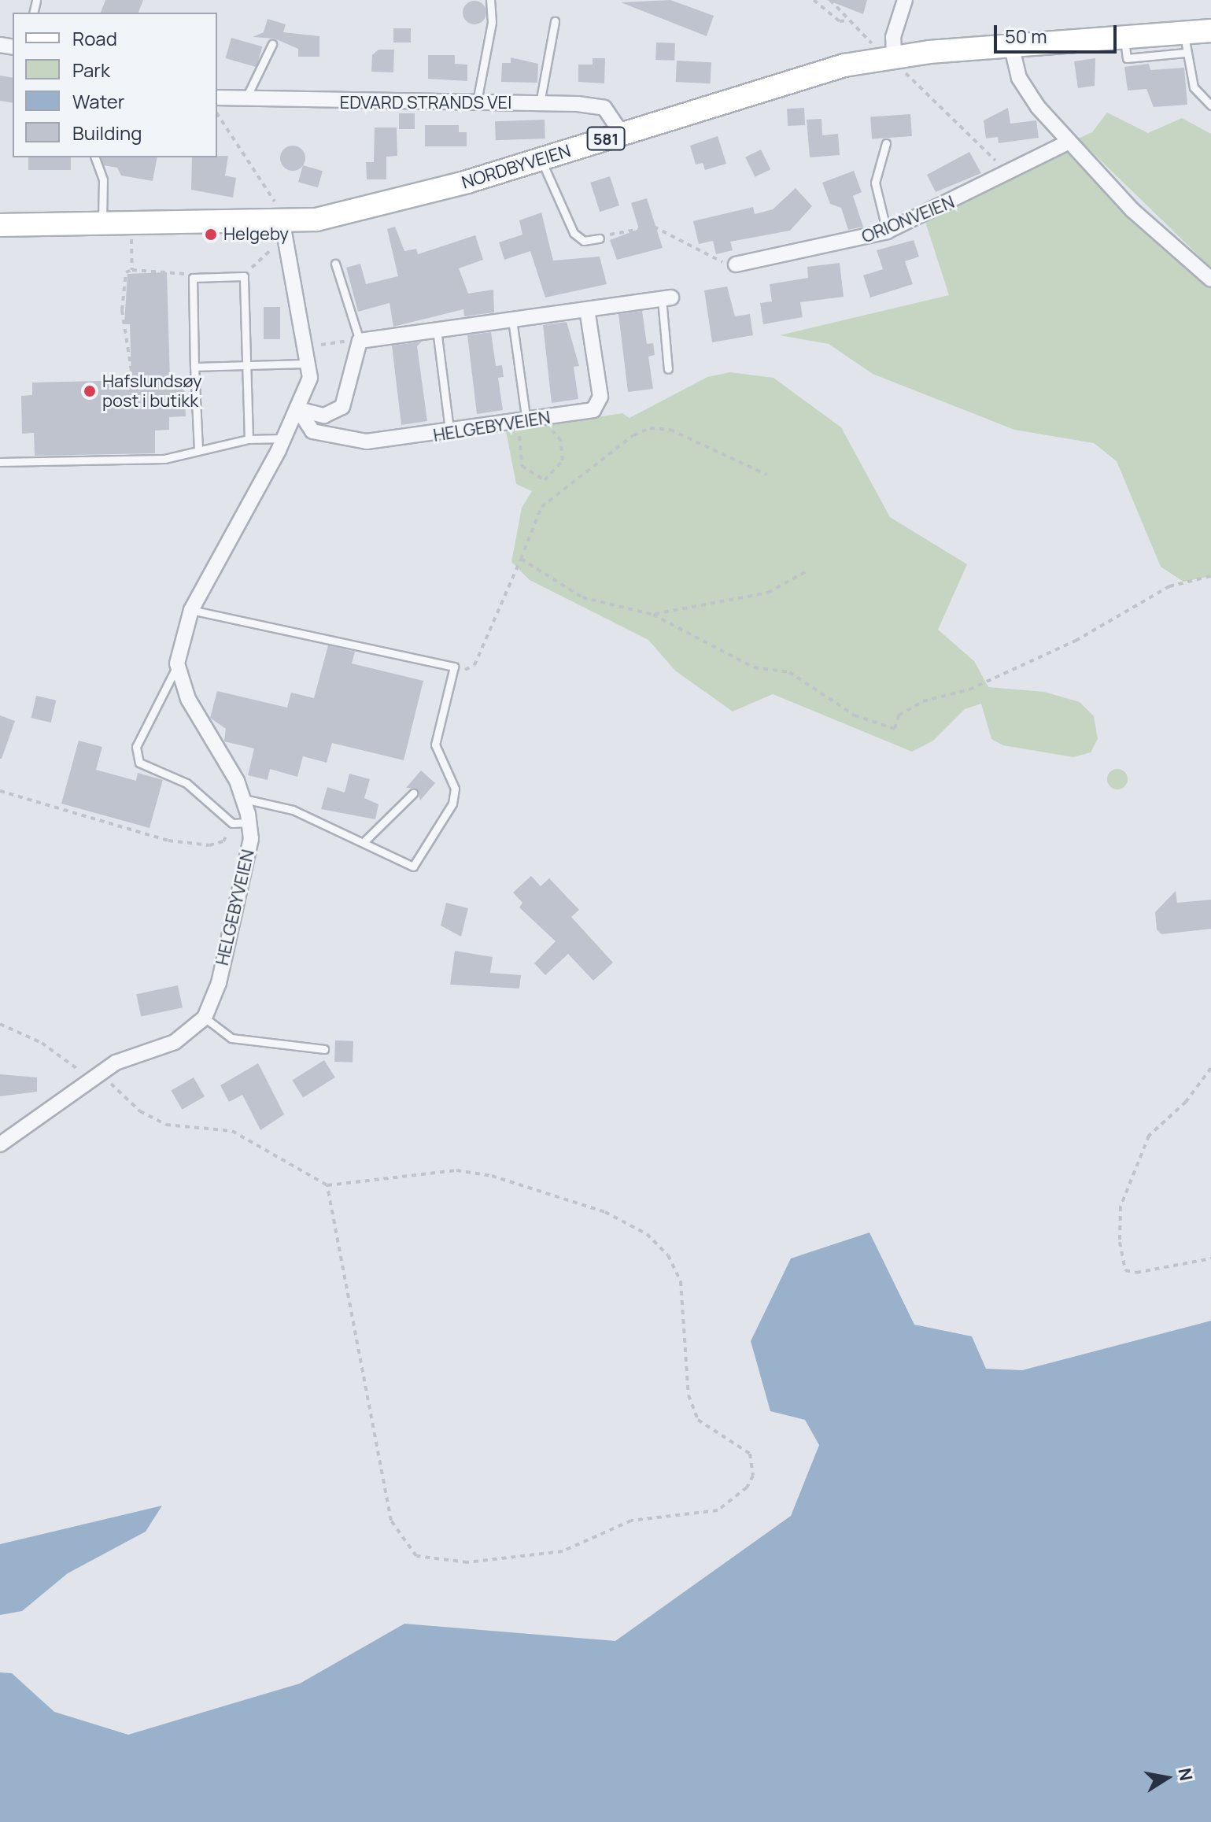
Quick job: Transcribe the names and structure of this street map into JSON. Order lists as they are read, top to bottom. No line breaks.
{"streets":{"main road":["581","NORDBYVEIEN"],"street":["EDVARD STRANDS VEI","ORIONVEIEN","HELGEBYVEIEN"]},"crossings":[["EDVARD STRANDS VEI","NORDBYVEIEN"]],"places":["Helgeby","Hafslundsøy post i butikk"],"legend":["Road","Park","Water","Building"],"scale_bar":"50 m","north":"right"}
